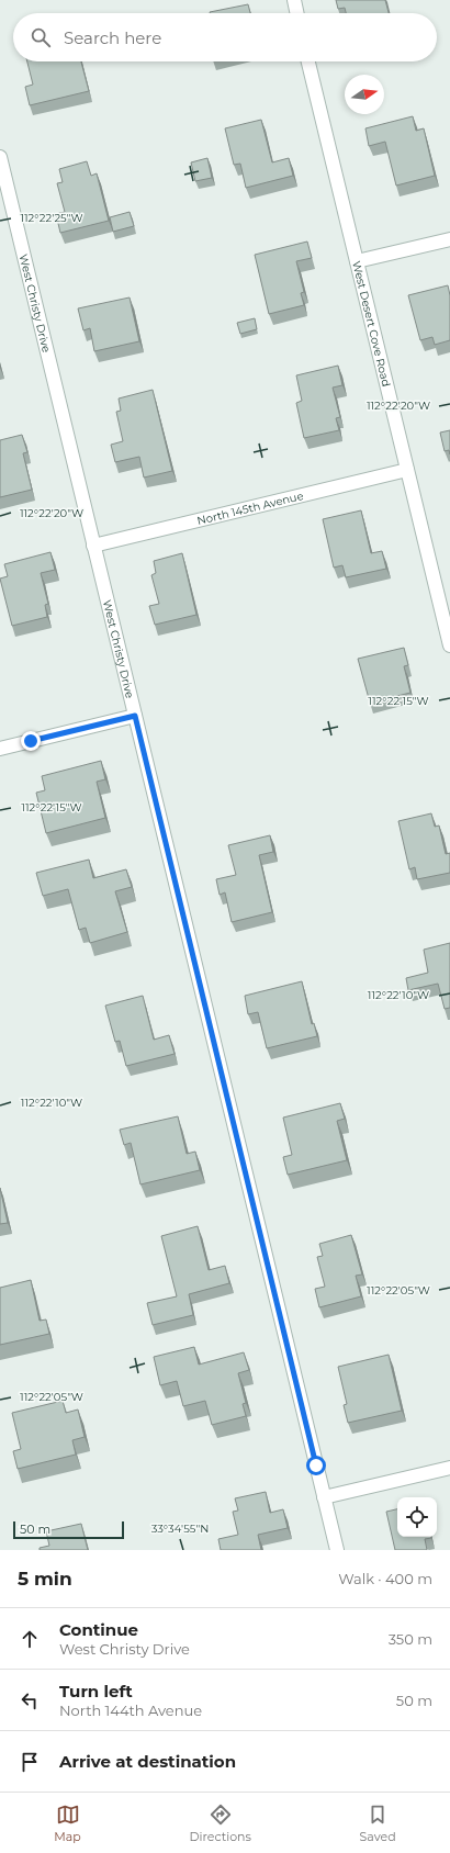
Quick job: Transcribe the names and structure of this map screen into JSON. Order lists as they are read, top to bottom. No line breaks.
{"streets":{"street":["West Christy Drive","West Desert Cove Road","North 145th Avenue"]},"crossings":[["West Christy Drive","North 145th Avenue"],["West Desert Cove Road","North 145th Avenue"]],"scale_bar":"50 m","north":"right","page":{"search":"Search here","scale":"50 m","heading":["5 min","Walk · 400 m"],"list":[["Continue","West Christy Drive","350 m"],["Turn left","North 144th Avenue","50 m"],"Arrive at destination"],"nav":["Map","Directions","Saved"]},"coordinates":["112°22'25\"W","112°22'20\"W","112°22'15\"W","112°22'10\"W","112°22'05\"W","33°34'55\"N"]}
